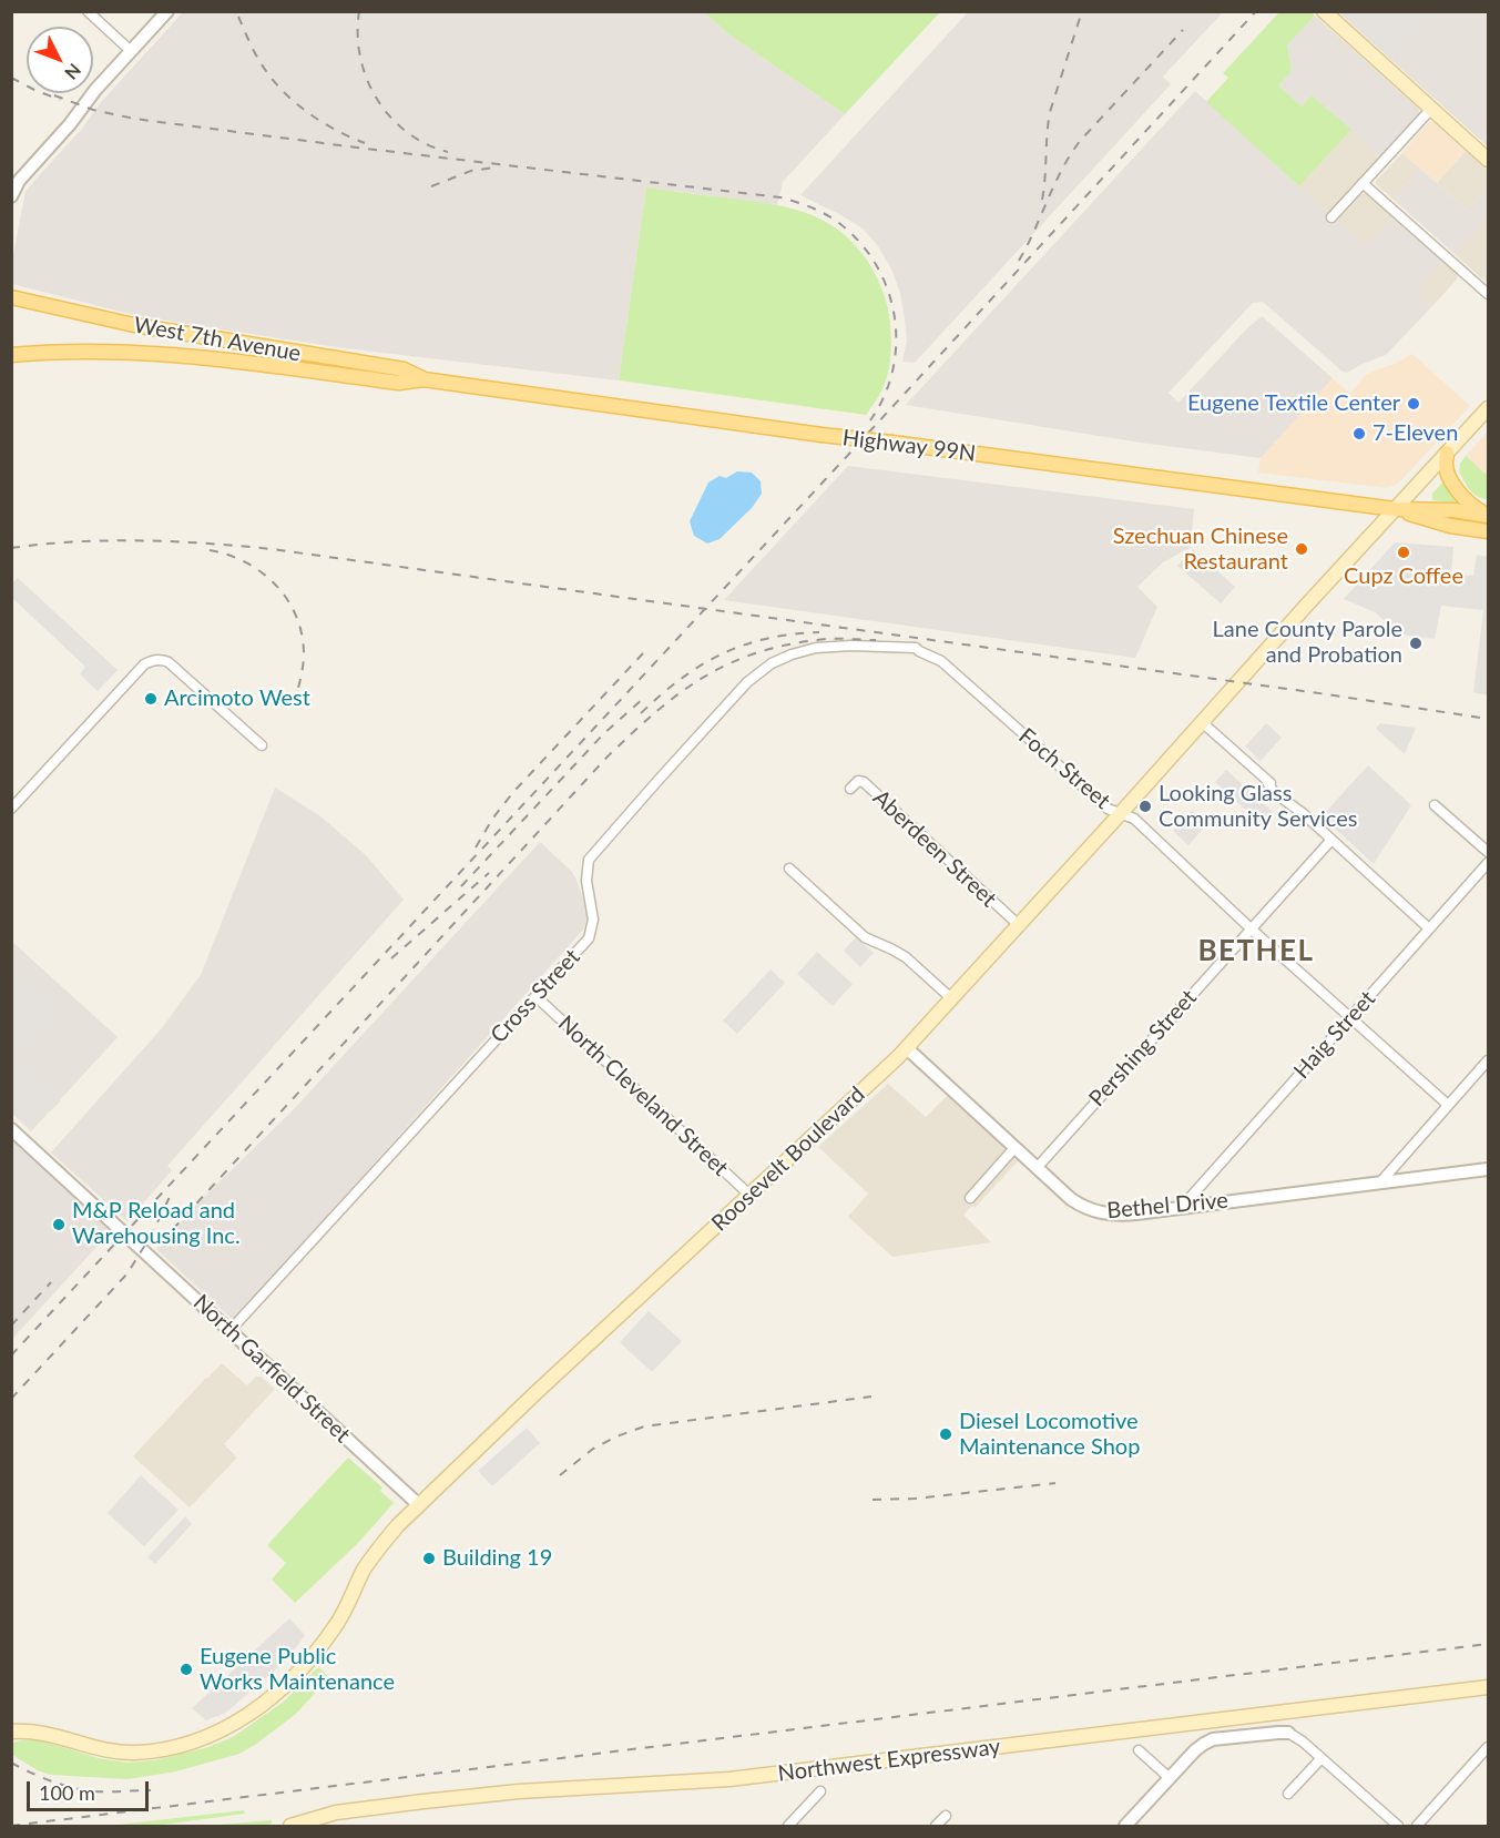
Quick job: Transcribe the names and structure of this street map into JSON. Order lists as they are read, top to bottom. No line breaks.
{"streets":{"main road":["West 7th Avenue","Highway 99N","Roosevelt Boulevard","Northwest Expressway"],"street":["Foch Street","Aberdeen Street","Cross Street","Haig Street","Pershing Street","North Cleveland Street","Bethel Drive","North Garfield Street"]},"crossings":[["West 7th Avenue","Highway 99N"],["Highway 99N","Roosevelt Boulevard"],["Foch Street","Cross Street"],["Foch Street","Haig Street"],["Foch Street","Pershing Street"],["Foch Street","Roosevelt Boulevard"],["Aberdeen Street","Roosevelt Boulevard"],["Cross Street","North Cleveland Street"],["Cross Street","North Garfield Street"],["Haig Street","Bethel Drive"],["Pershing Street","Bethel Drive"],["North Cleveland Street","Roosevelt Boulevard"],["Roosevelt Boulevard","Bethel Drive"],["Roosevelt Boulevard","North Garfield Street"]],"districts":["BETHEL"],"places":["Eugene Textile Center","7-Eleven","Szechuan Chinese Restaurant","Cupz Coffee","Lane County Parole and Probation","Arcimoto West","Looking Glass Community Services","M&P Reload and Warehousing Inc.","Diesel Locomotive Maintenance Shop","Building 19","Eugene Public Works Maintenance"],"scale_bar":"100 m","north":"bottom right"}
